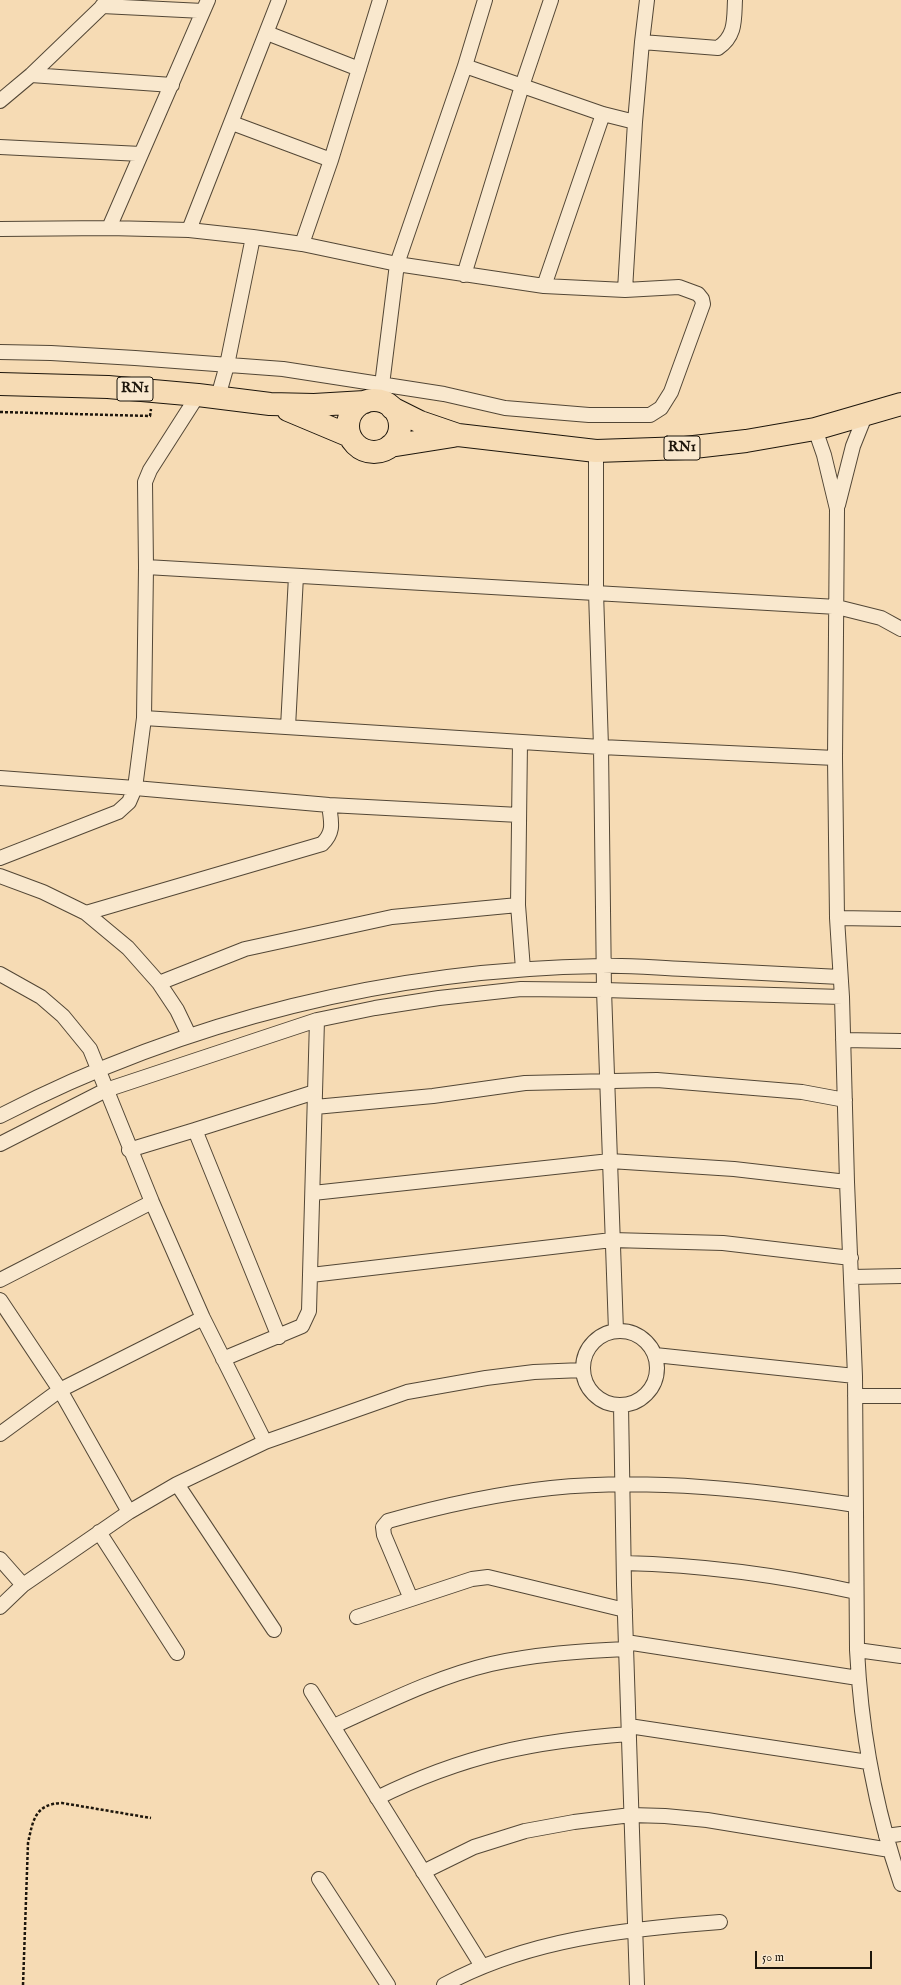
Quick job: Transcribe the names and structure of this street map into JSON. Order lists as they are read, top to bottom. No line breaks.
{"streets":{"main road":["RN1"]},"scale_bar":"50 m"}
